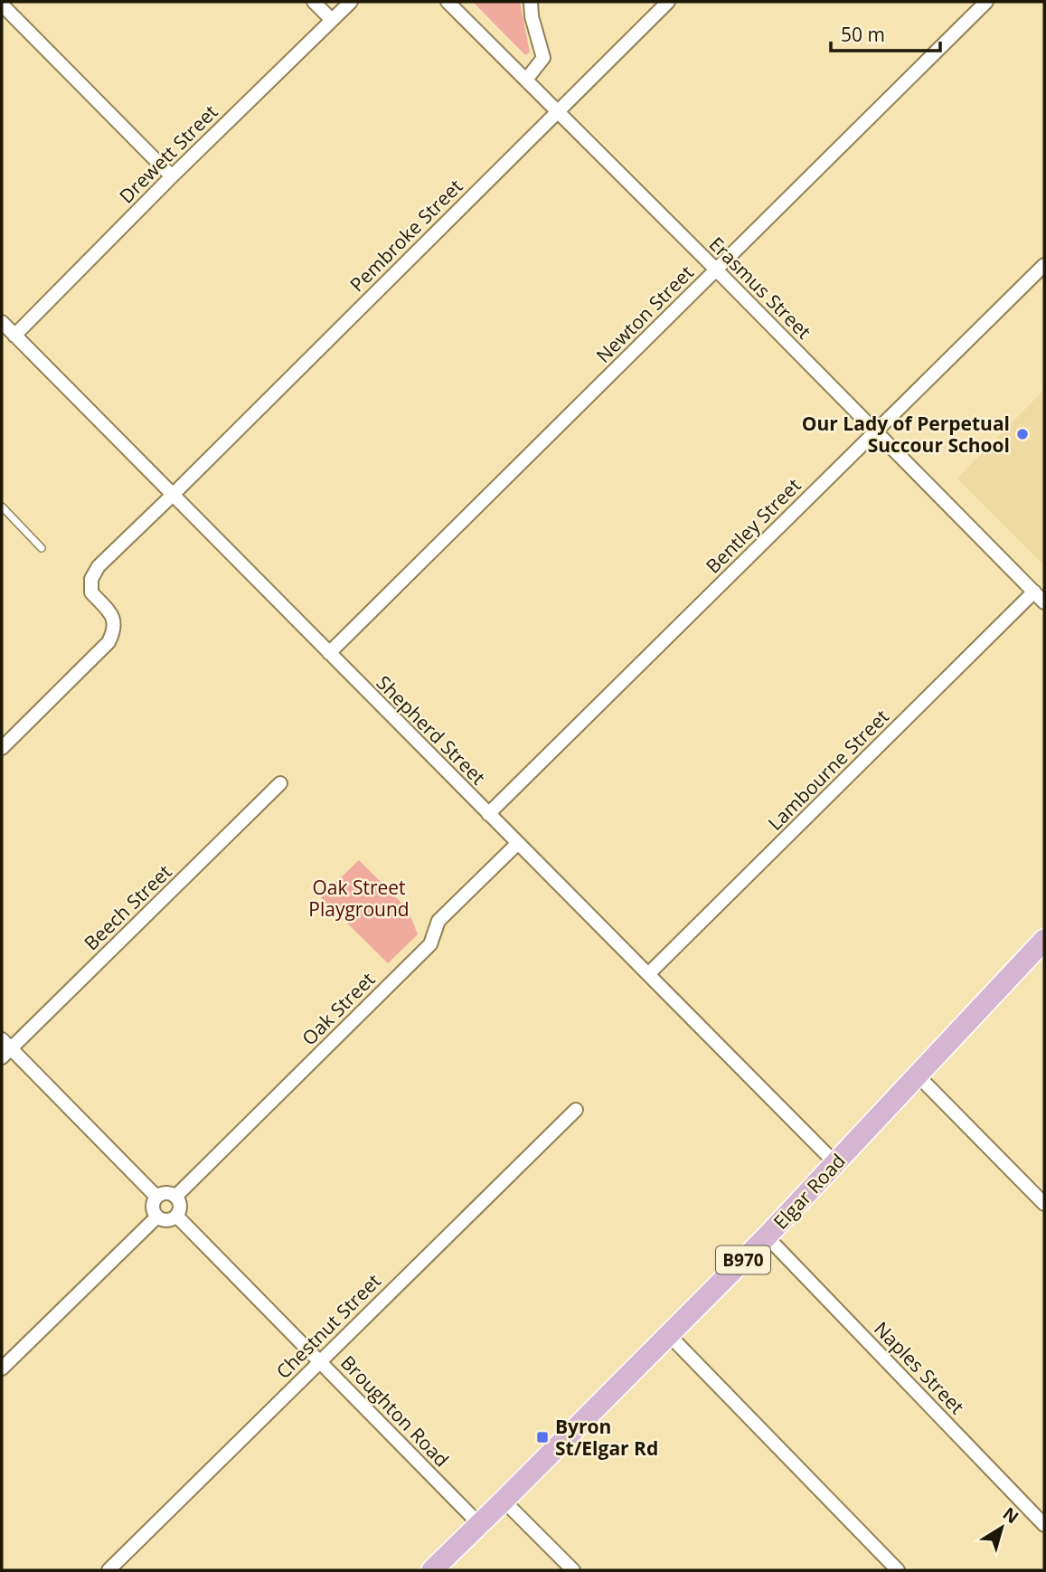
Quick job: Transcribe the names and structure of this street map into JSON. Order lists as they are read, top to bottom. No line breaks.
{"streets":{"main road":["Elgar Road","B970"],"street":["Drewett Street","Pembroke Street","Erasmus Street","Newton Street","Bentley Street","Shepherd Street","Lambourne Street","Beech Street","Oak Street","Chestnut Street","Naples Street","Broughton Road"]},"crossings":[["Drewett Street","Shepherd Street"],["Pembroke Street","Erasmus Street"],["Pembroke Street","Shepherd Street"],["Erasmus Street","Newton Street"],["Erasmus Street","Bentley Street"],["Erasmus Street","Lambourne Street"],["Newton Street","Shepherd Street"],["Bentley Street","Shepherd Street"],["Shepherd Street","Lambourne Street"],["Shepherd Street","Oak Street"],["Shepherd Street","Elgar Road"],["Oak Street","Broughton Road"],["Elgar Road","Naples Street"],["Elgar Road","Broughton Road"],["Chestnut Street","Broughton Road"]],"parks":["Oak Street Playground"],"places":{"other":["Our Lady of Perpetual Succour School"],"transit":["Byron St/Elgar Rd"]},"scale_bar":"50 m","north":"top right"}
